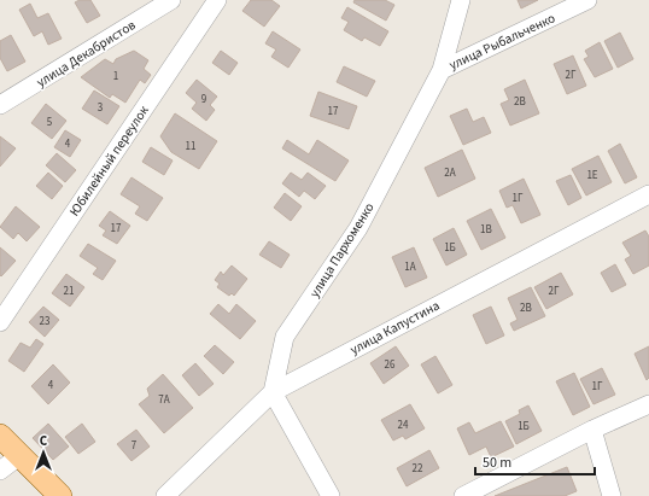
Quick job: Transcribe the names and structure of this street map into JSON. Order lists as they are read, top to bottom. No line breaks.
{"streets":{"street":["улица Рыбальченко","улица Декабристов","Юбилейный переулок","улица Пархоменко","улица Капустина"]},"crossings":[["улица Рыбальченко","улица Пархоменко"],["улица Пархоменко","улица Капустина"]],"house_numbers":["2Г","1","9","2В","3","17","5","4","11","2А","1Е","1Г","17","1В","1Б","1А","21","2Г","2В","23","26","4","1Г","7А","24","1Б","7","22"],"scale_bar":"50 m","north":"top"}
